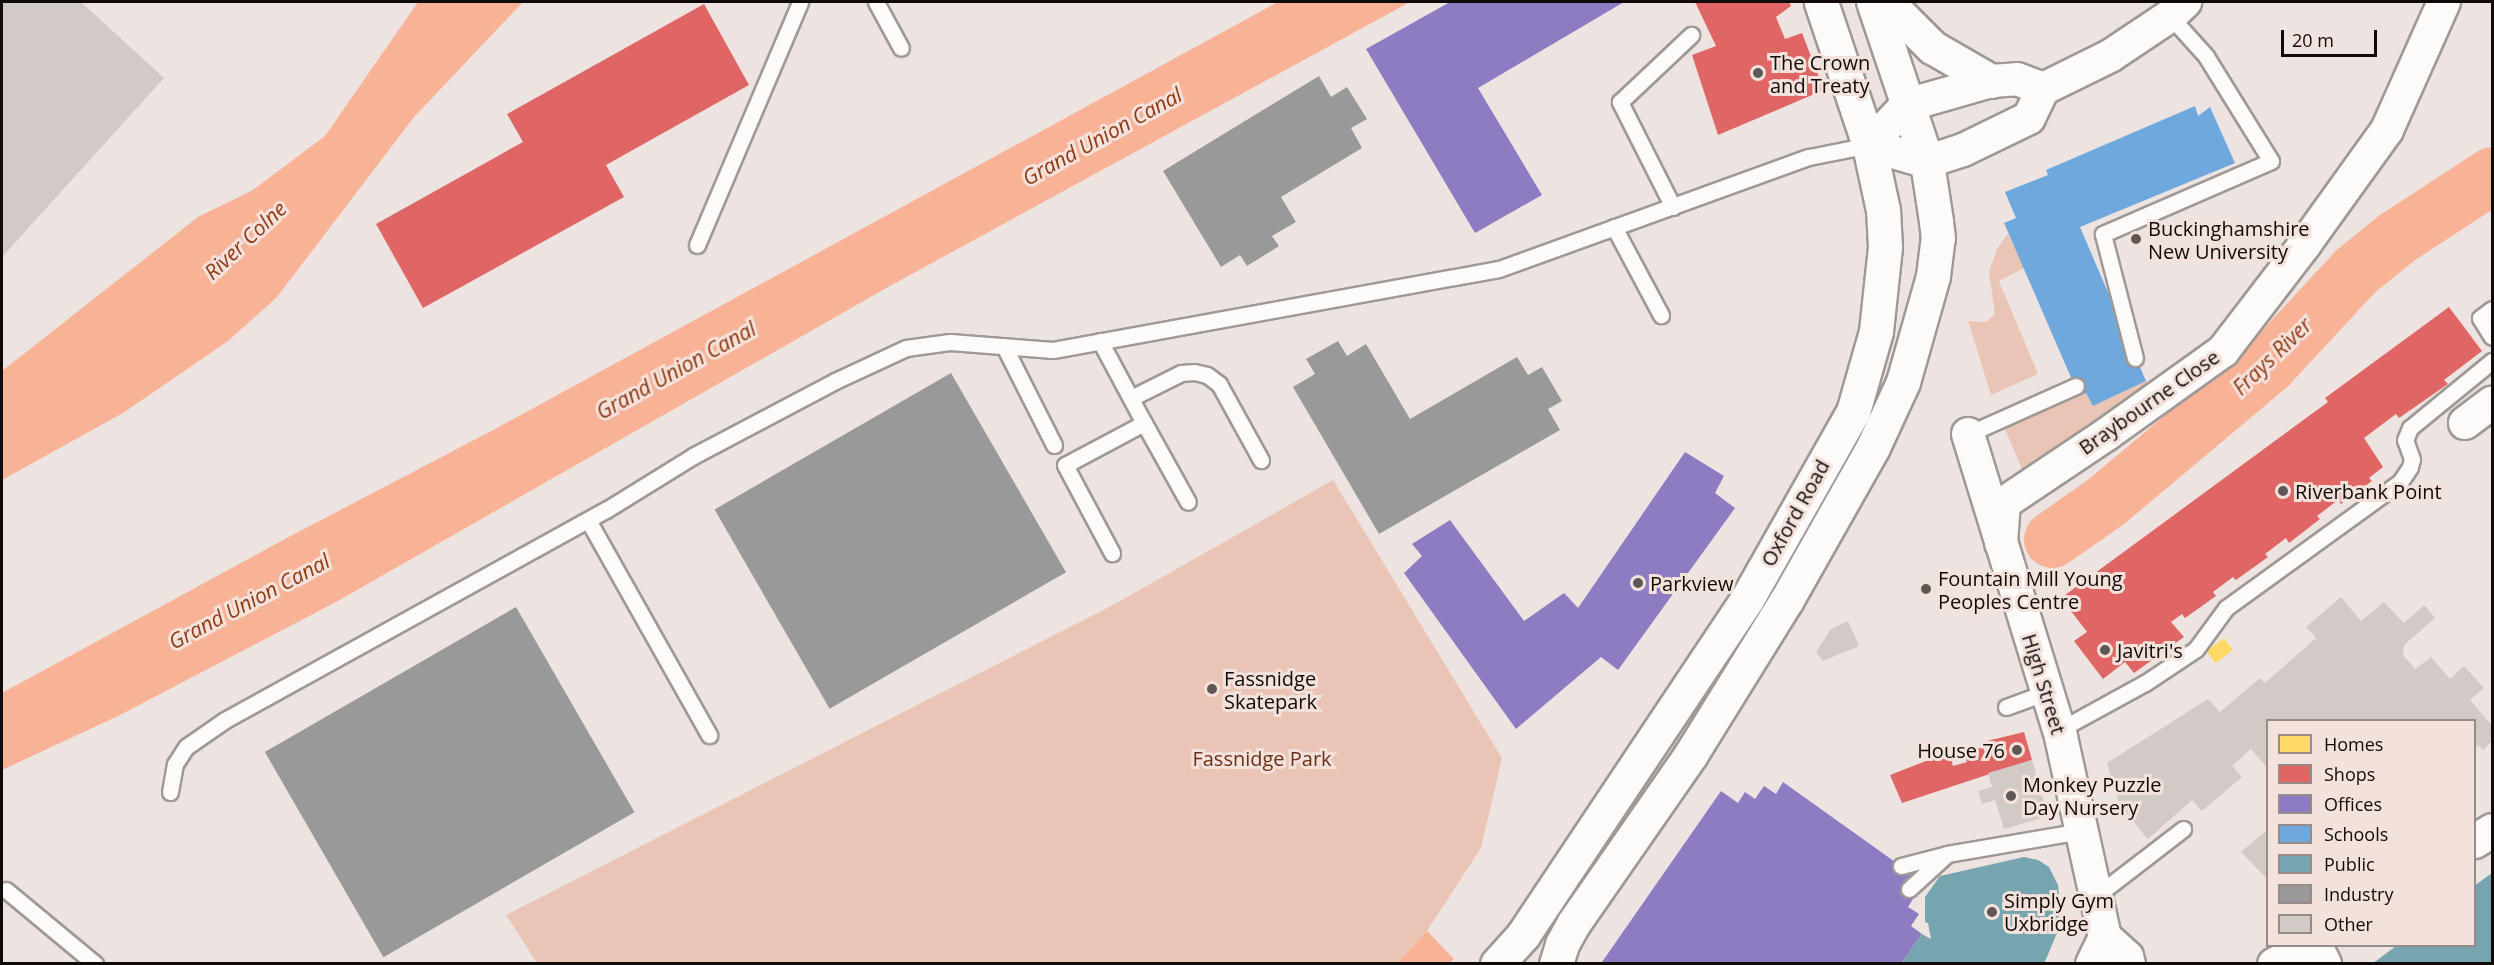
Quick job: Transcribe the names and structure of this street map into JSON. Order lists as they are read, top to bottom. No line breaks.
{"streets":{"main road":["Oxford Road"],"street":["Braybourne Close","High Street"]},"crossings":[["Braybourne Close","High Street"]],"water":["Grand Union Canal","River Colne","Frays River"],"parks":["Fassnidge Park"],"places":["The Crown and Treaty","Buckinghamshire New University","Riverbank Point","Parkview","Fountain Mill Young Peoples Centre","Javitri's","Fassnidge Skatepark","House 76","Monkey Puzzle Day Nursery","Simply Gym Uxbridge"],"legend":["Homes","Shops","Offices","Schools","Public","Industry","Other"],"scale_bar":"20 m"}
